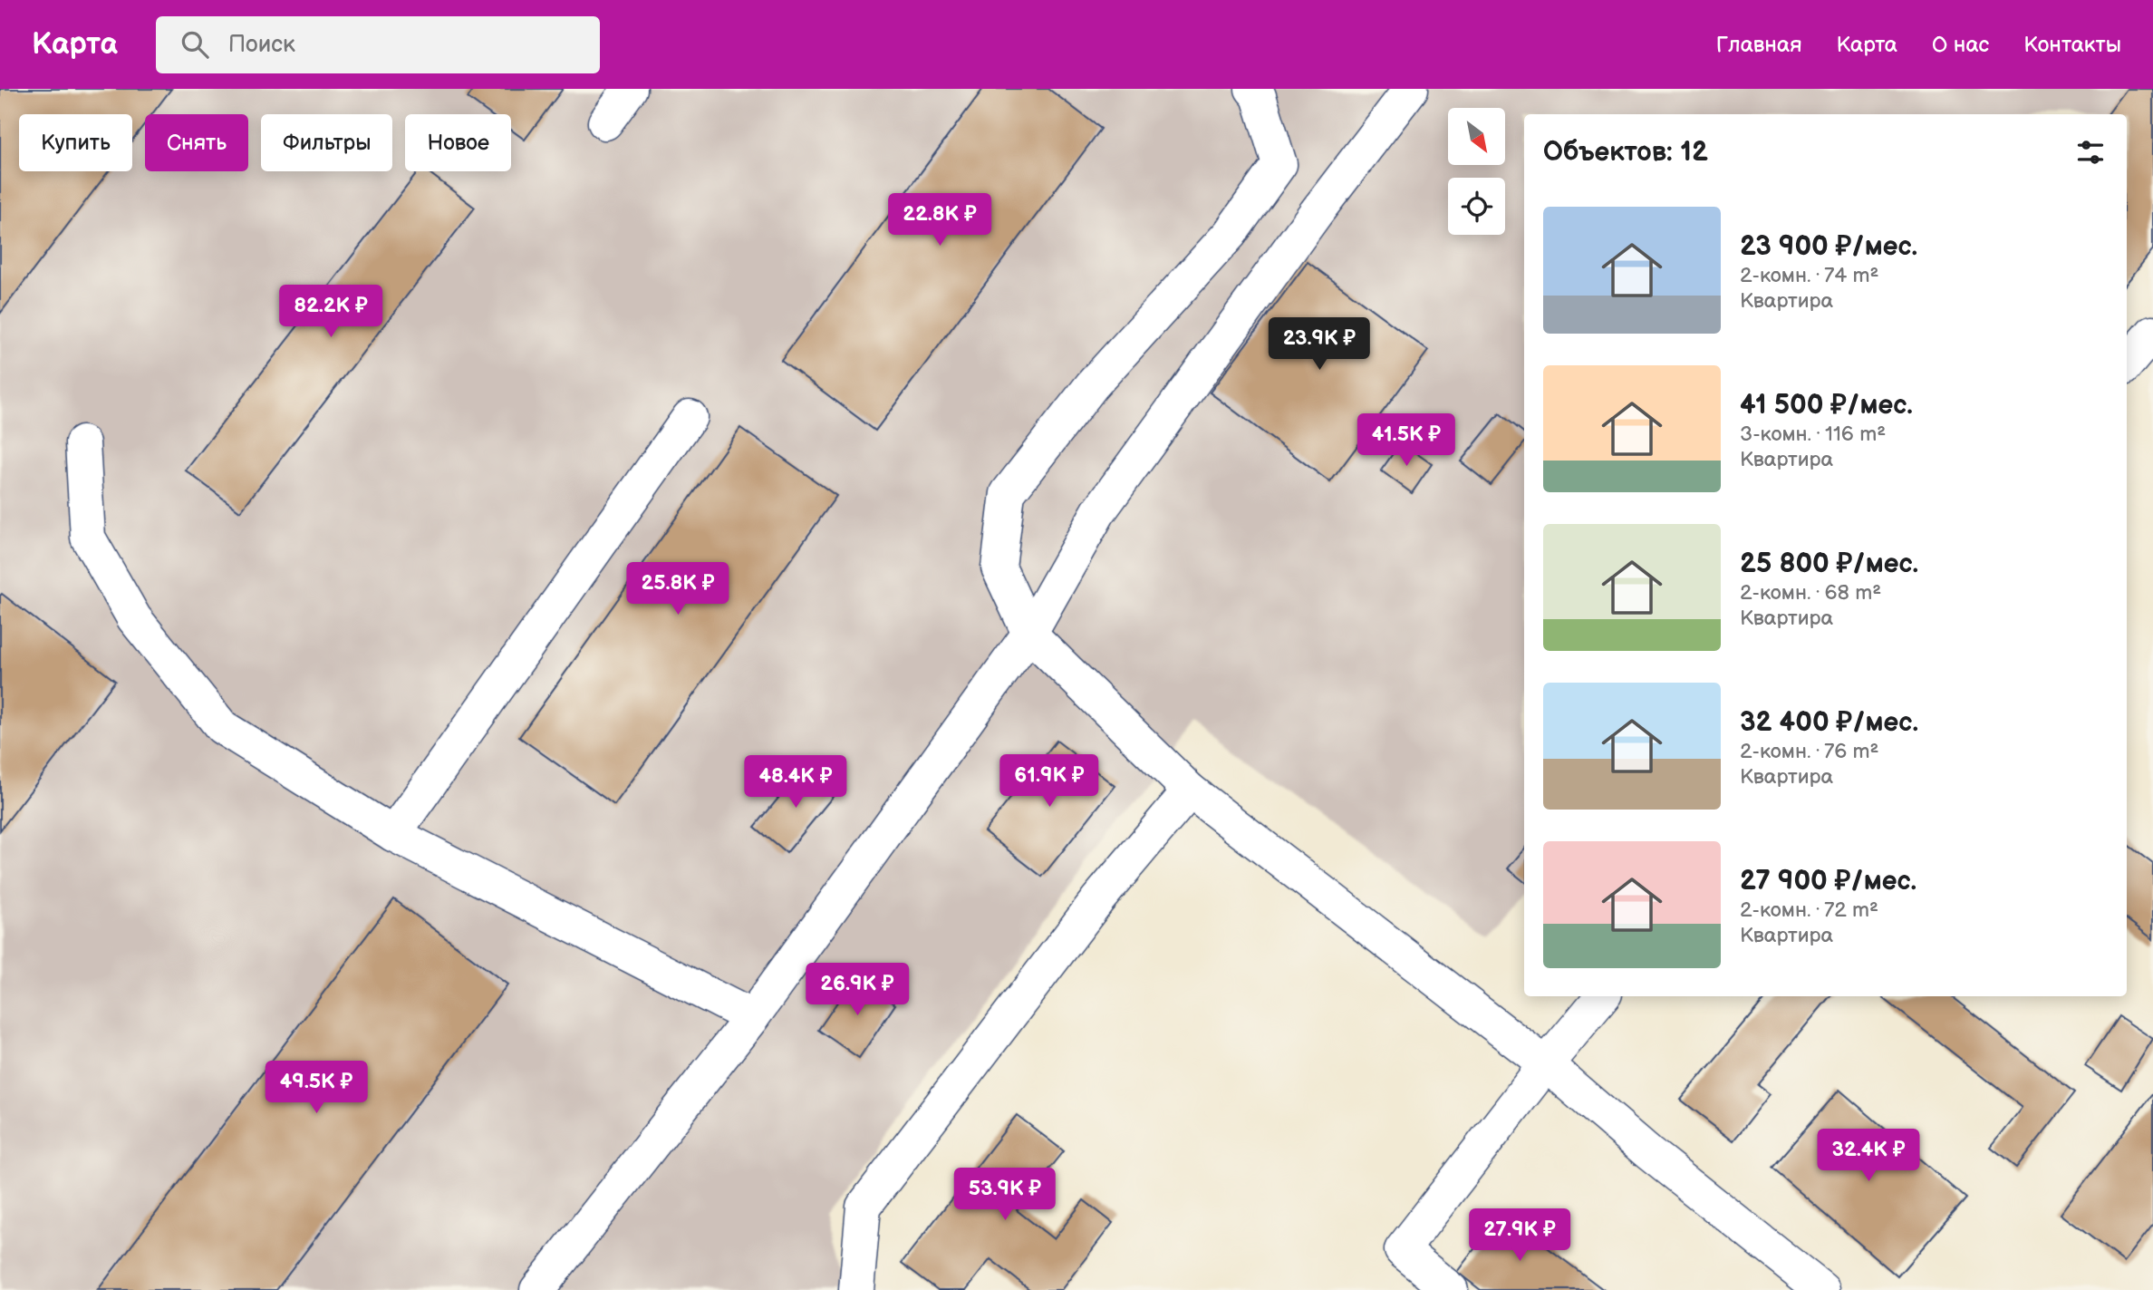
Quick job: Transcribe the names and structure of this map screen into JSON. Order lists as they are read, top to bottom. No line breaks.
{"north":"bottom right","page":{"header":"Карта","search":"Поиск","nav":["Главная","Карта","О нас","Контакты"],"chip":["Купить","Снять","Фильтры","Новое"],"heading":"Объектов: 12","list":[{"name":"23 900 ₽/мес.","note":"2-комн. · 74 m² · Квартира"},{"name":"41 500 ₽/мес.","note":"3-комн. · 116 m² · Квартира"},{"name":"25 800 ₽/мес.","note":"2-комн. · 68 m² · Квартира"},{"name":"32 400 ₽/мес.","note":"2-комн. · 76 m² · Квартира"},{"name":"27 900 ₽/мес.","note":"2-комн. · 72 m² · Квартира"}],"price":["22.8K ₽","82.2K ₽","23.9K ₽","41.5K ₽","25.8K ₽","61.9K ₽","48.4K ₽","26.9K ₽","49.5K ₽","32.4K ₽","53.9K ₽","27.9K ₽"]}}
